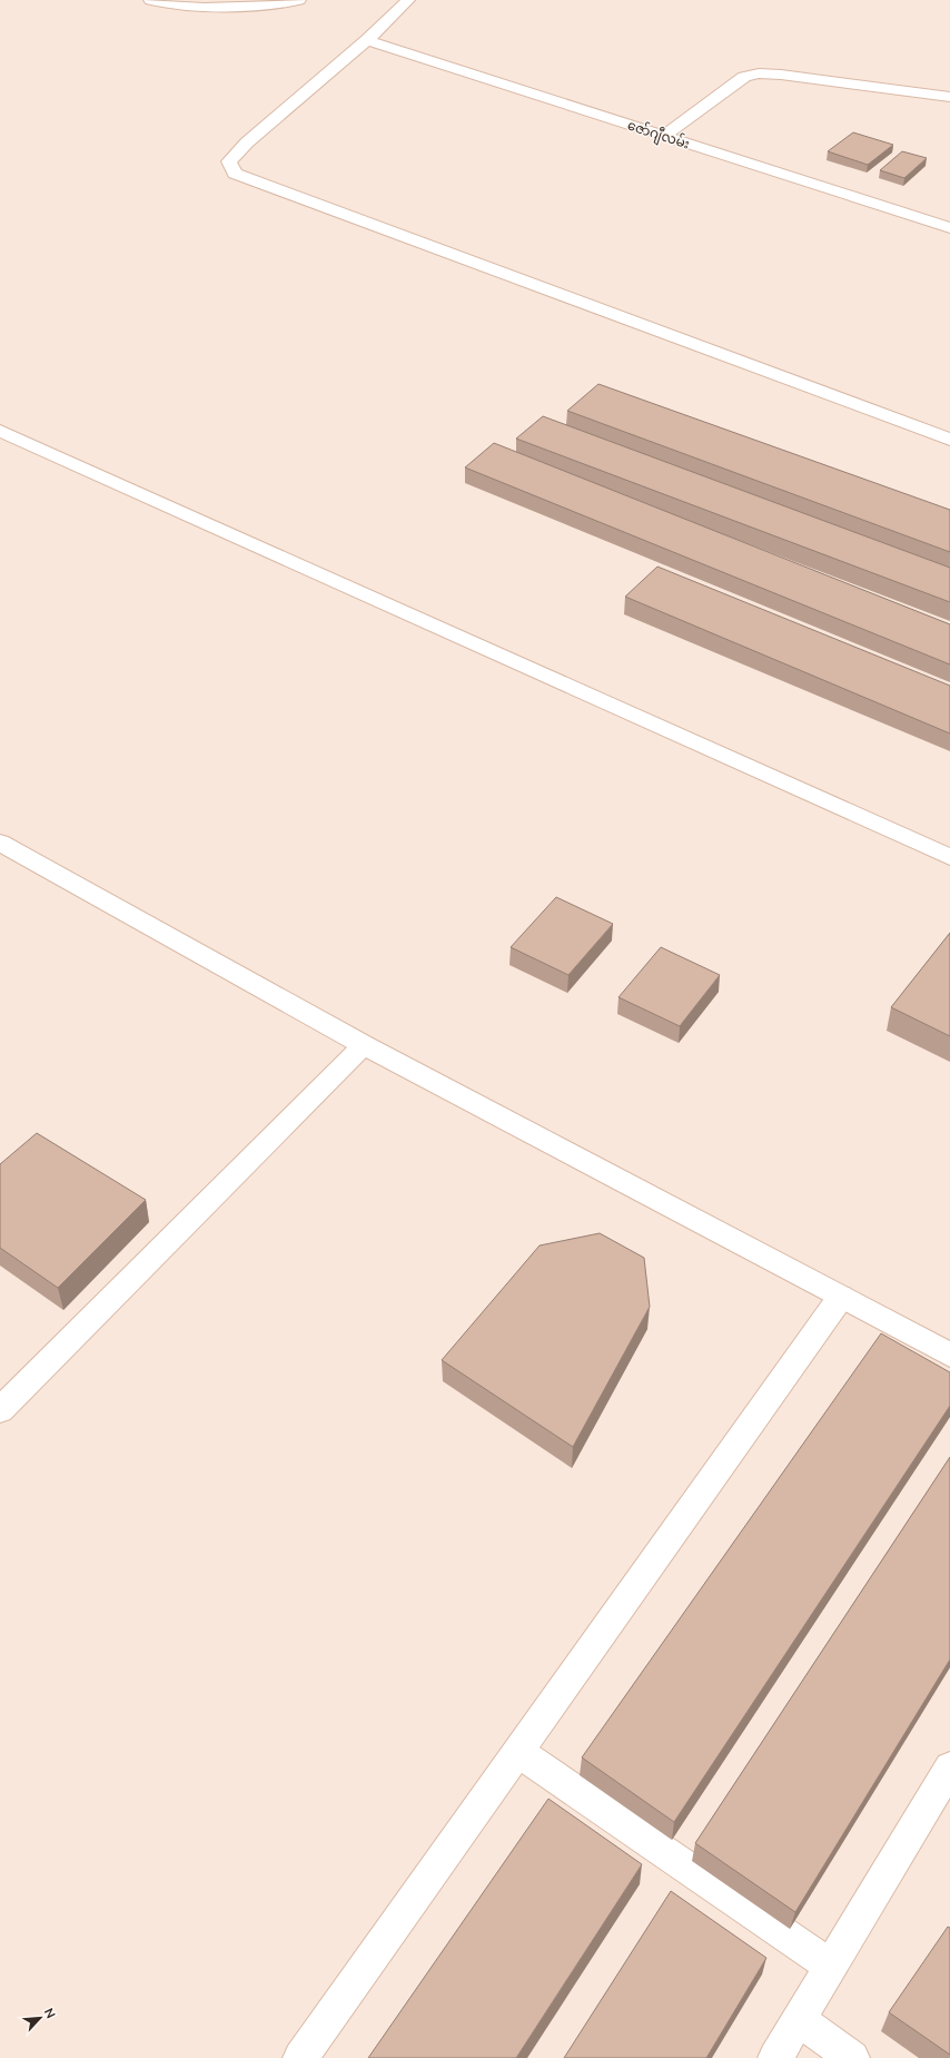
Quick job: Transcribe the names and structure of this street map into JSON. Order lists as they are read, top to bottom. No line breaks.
{"streets":{"street":["ဇော်ဂျီလမ်း"]},"north":"top right"}
